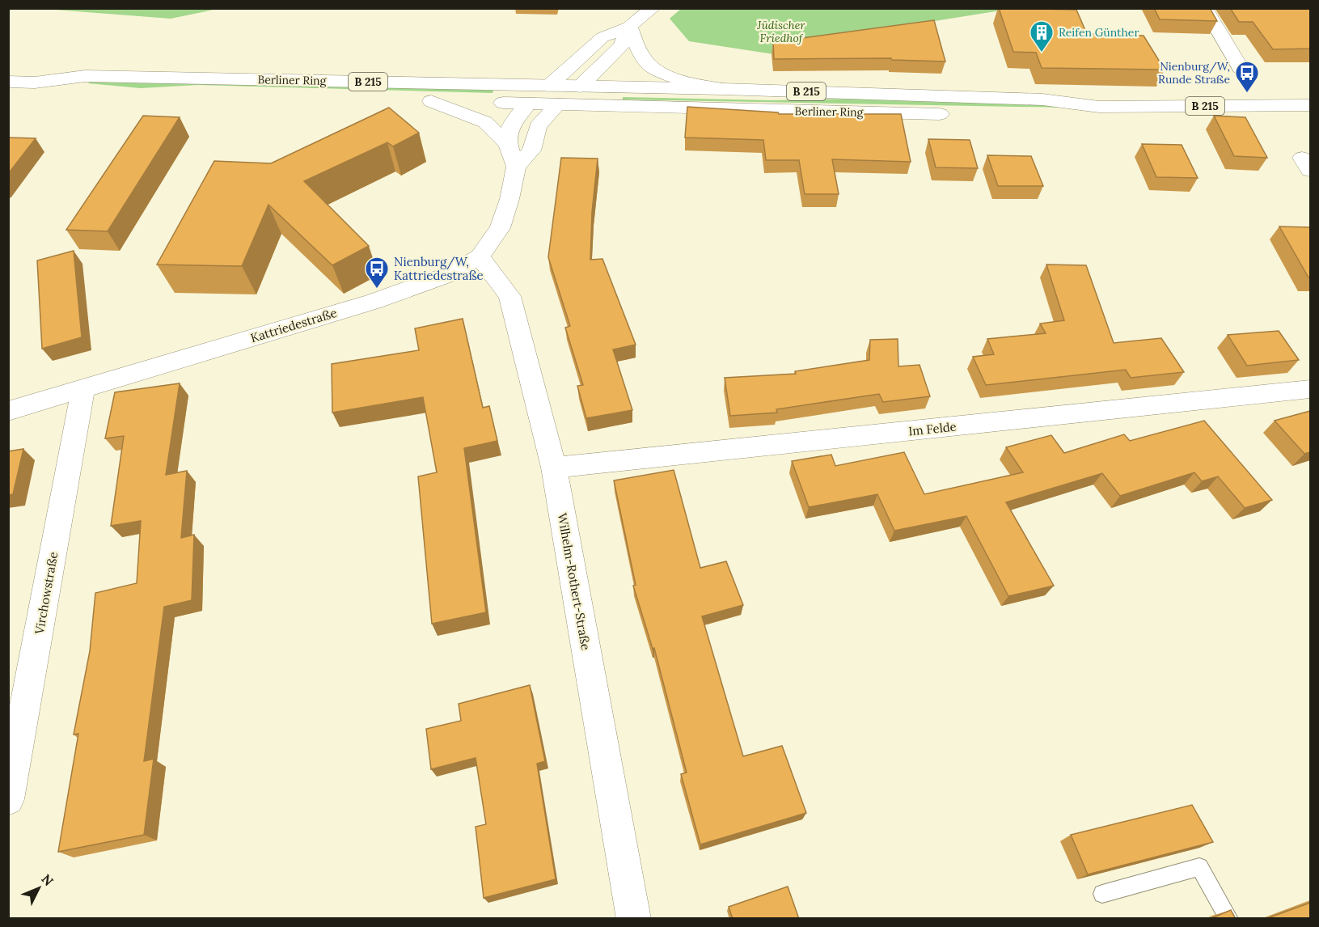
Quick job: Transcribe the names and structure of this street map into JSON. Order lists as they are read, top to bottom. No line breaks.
{"streets":{"main road":["Berliner Ring","B 215"],"street":["Kattriedestraße","Im Felde","Wilhelm-Rothert-Straße","Virchowstraße"]},"crossings":[["Berliner Ring","Kattriedestraße"],["Kattriedestraße","Wilhelm-Rothert-Straße"],["Kattriedestraße","Virchowstraße"],["Im Felde","Wilhelm-Rothert-Straße"]],"parks":["Jüdischer Friedhof"],"places":{"building":["Reifen Günther"],"bus stop":["Nienburg/W, Runde Straße","Nienburg/W, Kattriedestraße"]},"north":"top right"}
